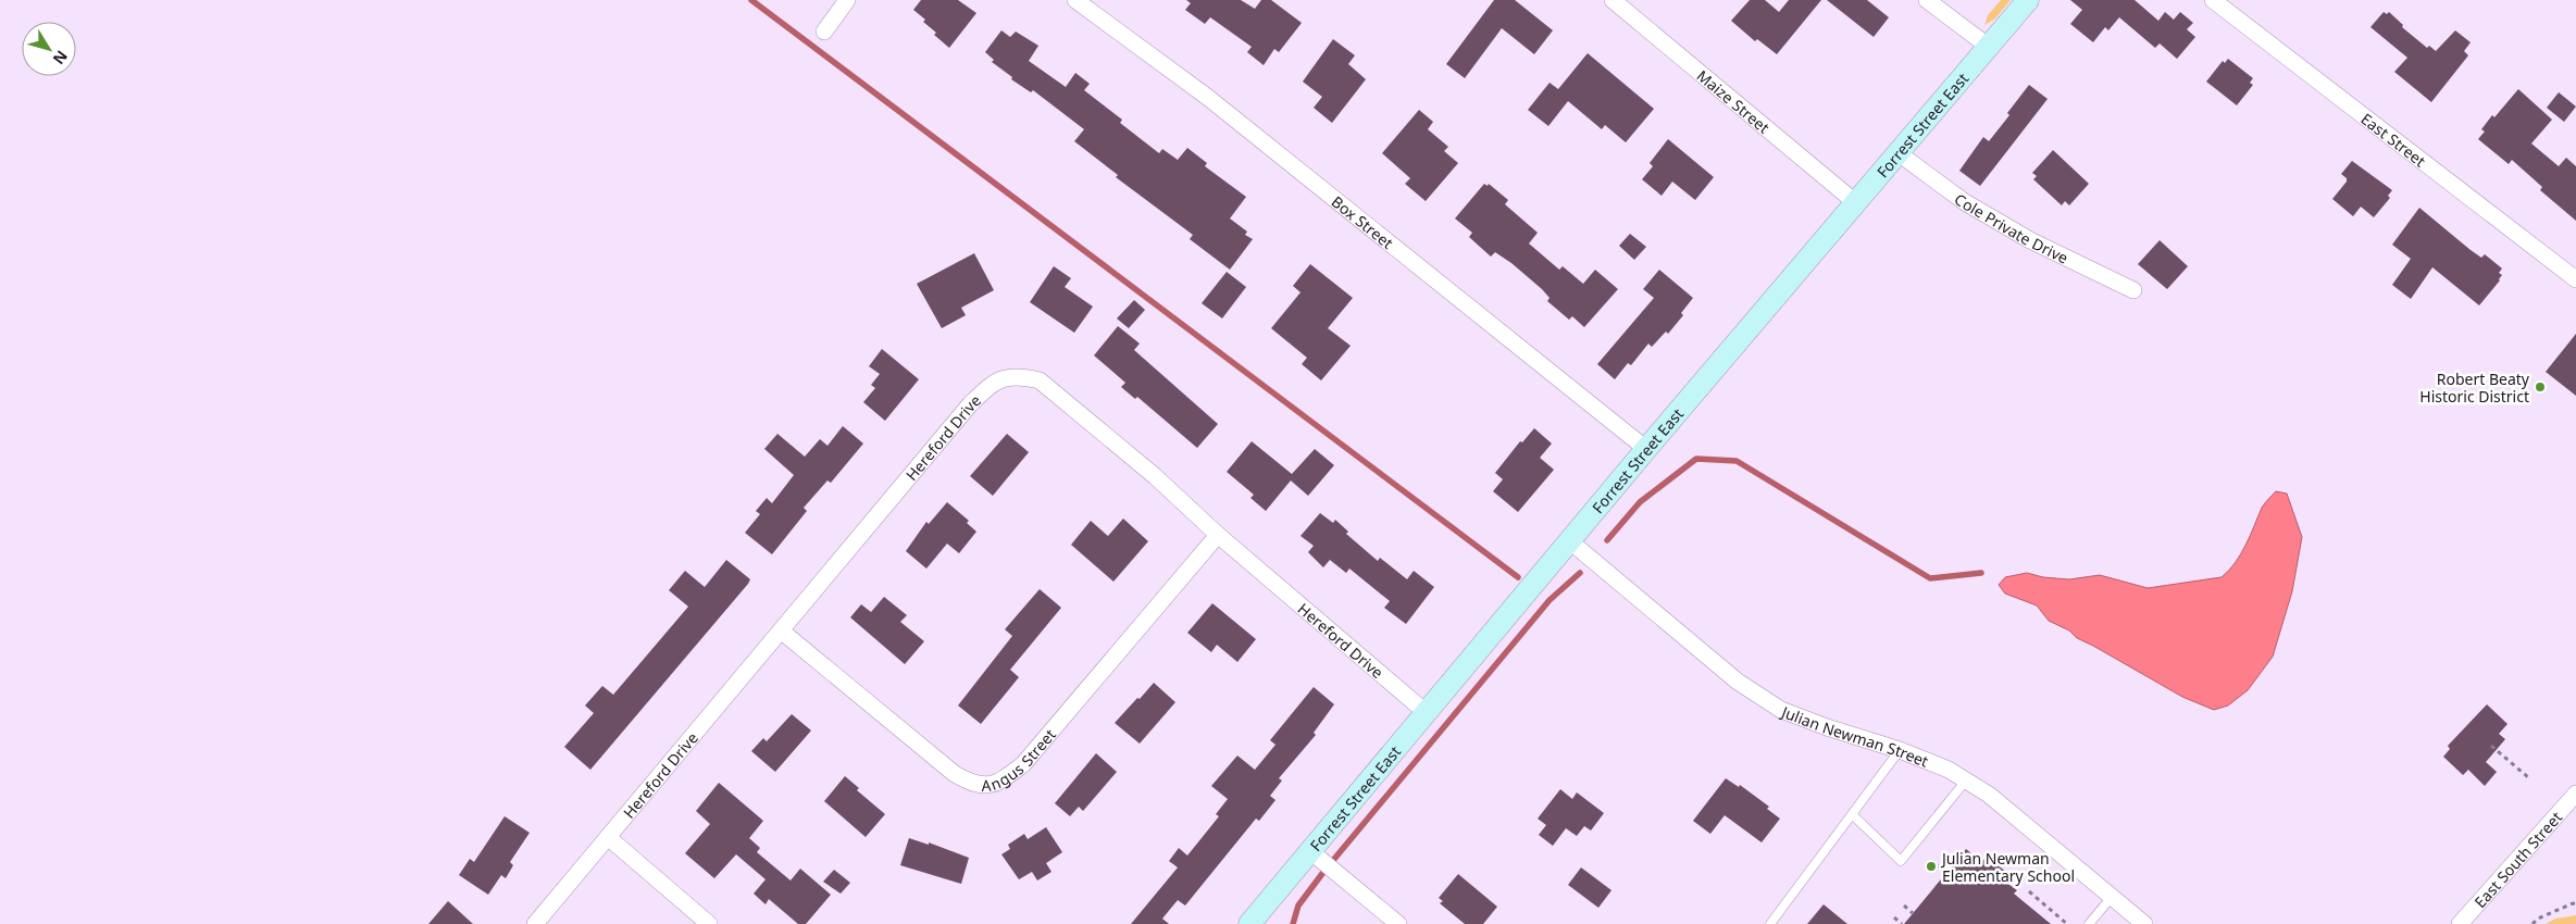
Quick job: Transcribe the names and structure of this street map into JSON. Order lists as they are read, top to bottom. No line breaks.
{"streets":{"main road":["Forrest Street East"],"street":["Maize Street","East Street","Box Street","Cole Private Drive","Hereford Drive","Julian Newman Street","Angus Street","East South Street"]},"crossings":[["Maize Street","Forrest Street East"],["Forrest Street East","Box Street"],["Forrest Street East","Cole Private Drive"],["Forrest Street East","Hereford Drive"],["Forrest Street East","Julian Newman Street"],["Hereford Drive","Angus Street"]],"places":["Robert Beaty Historic District","Julian Newman Elementary School"],"north":"bottom right"}
